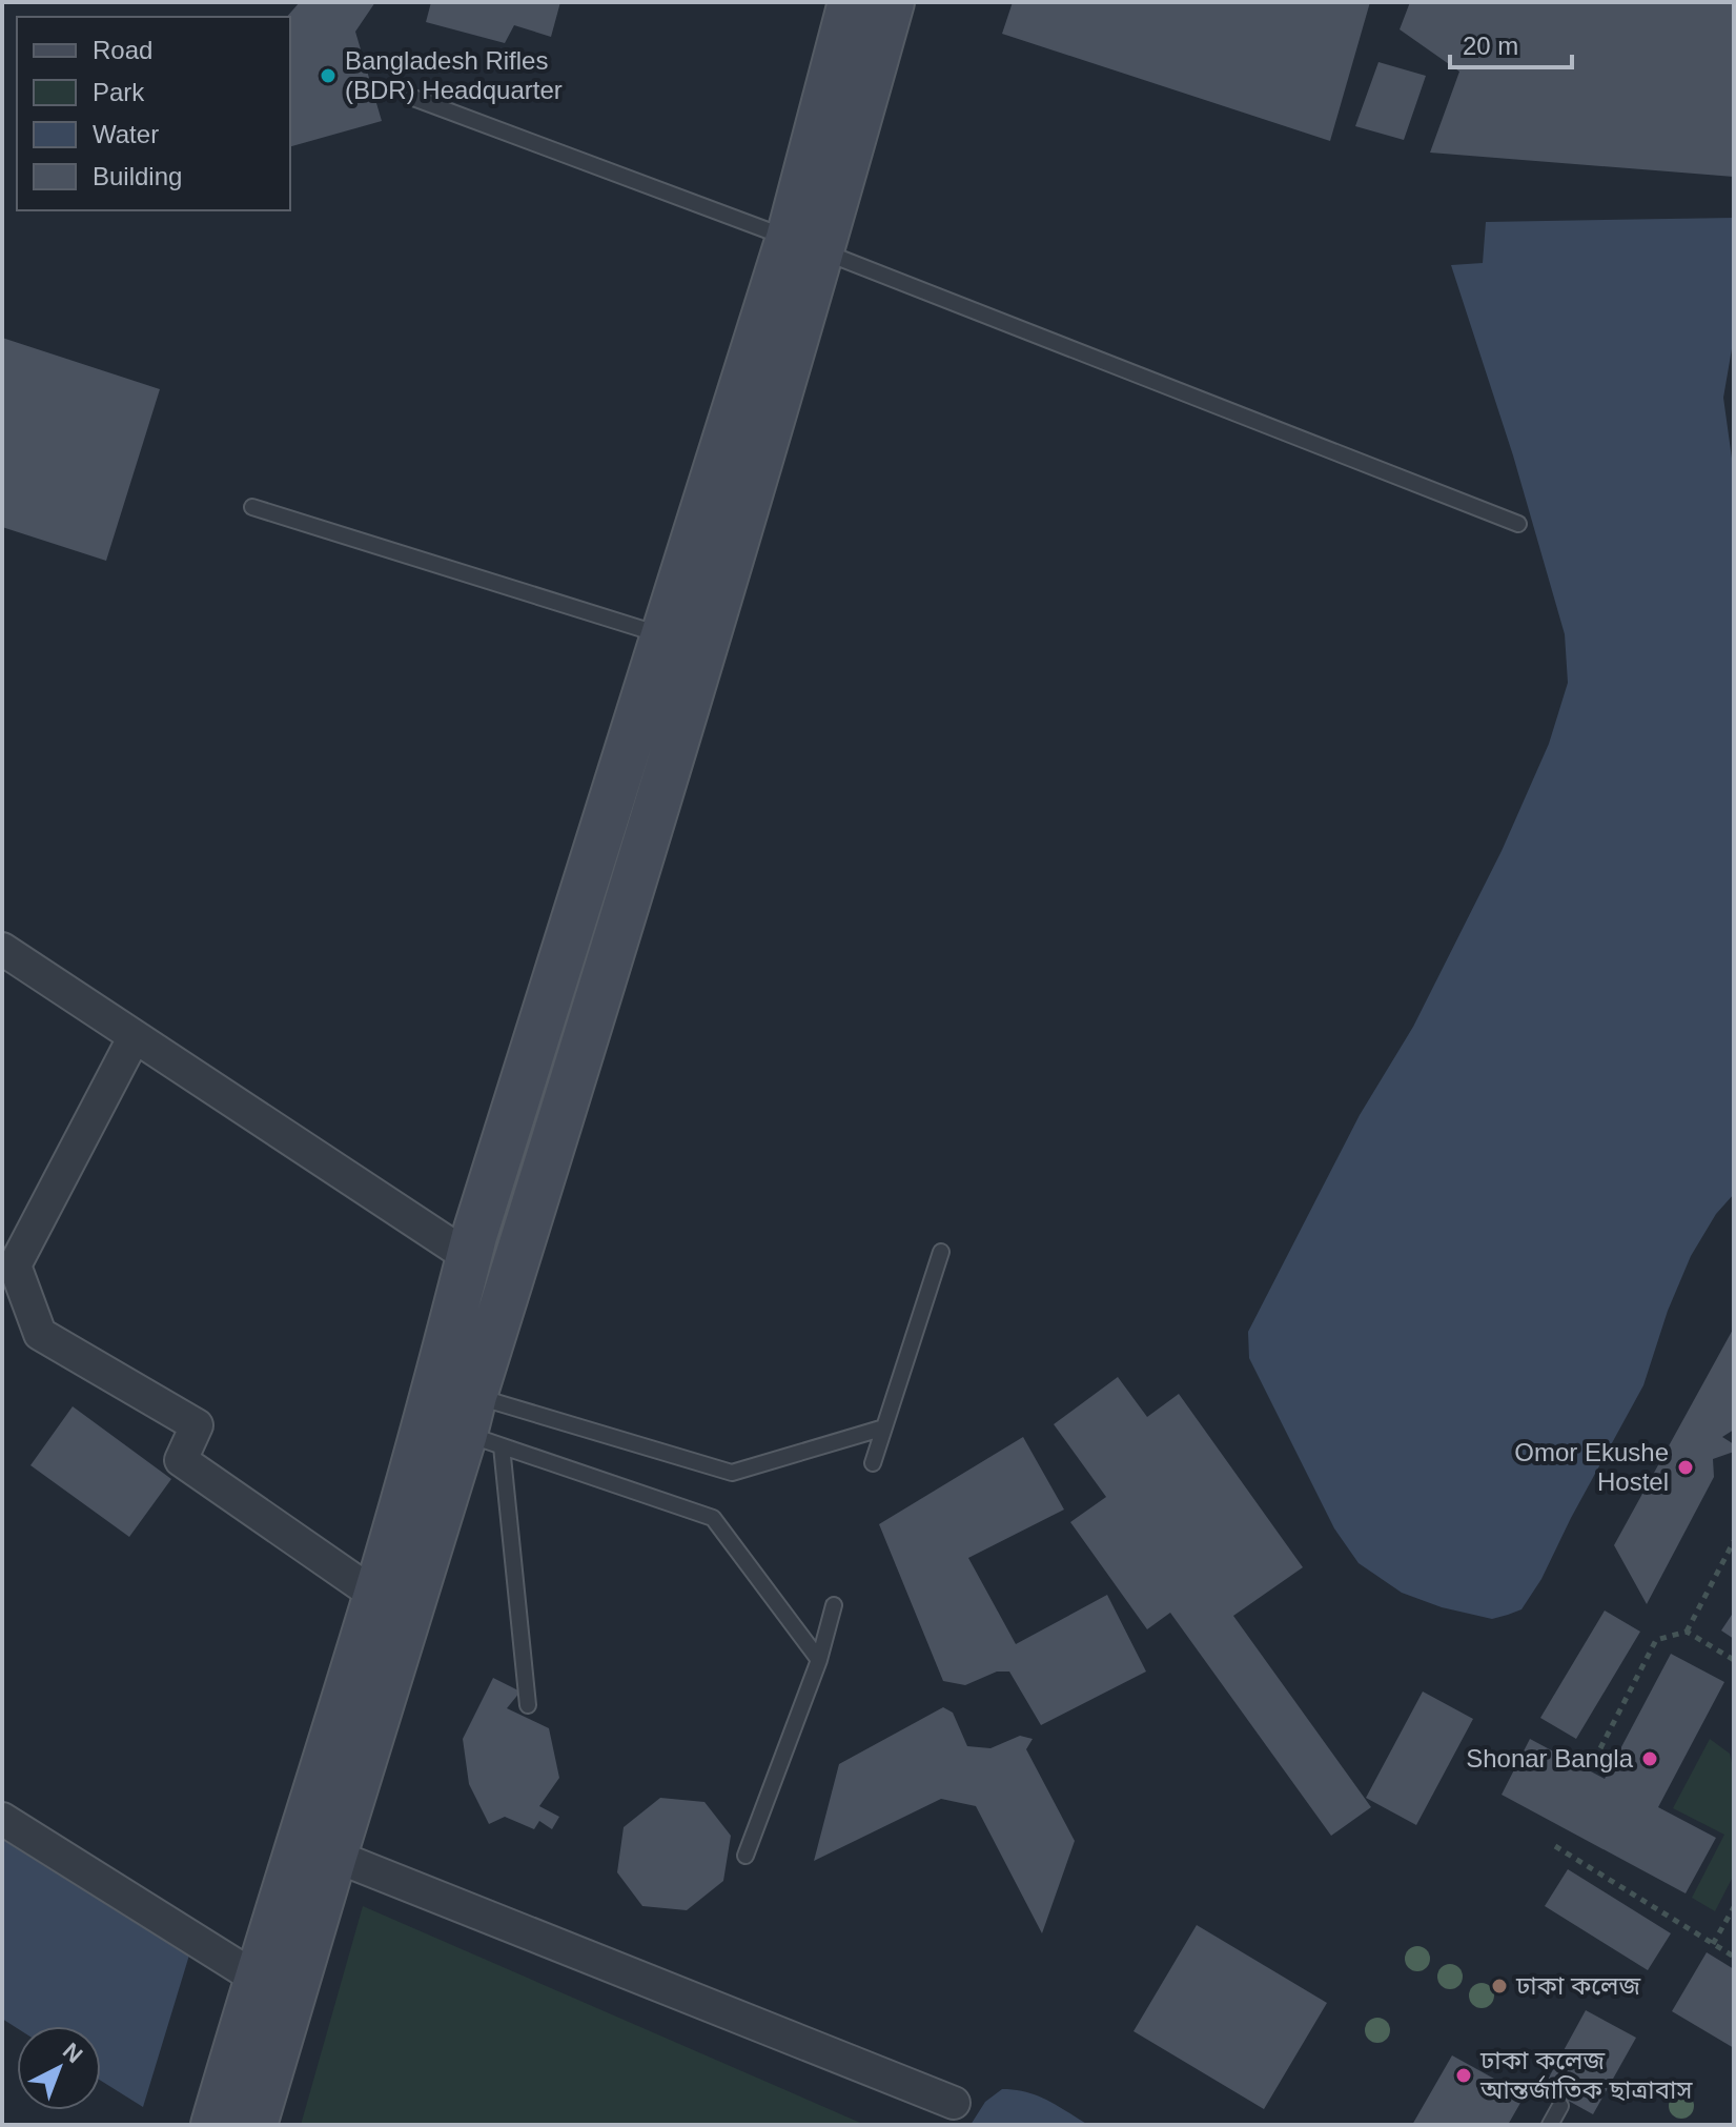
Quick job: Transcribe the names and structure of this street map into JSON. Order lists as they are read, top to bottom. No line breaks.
{"places":["Bangladesh Rifles (BDR) Headquarter","Omor Ekushe Hostel","Shonar Bangla","ঢাকা কলেজ","ঢাকা কলেজ আন্তর্জাতিক ছাত্রাবাস"],"legend":["Road","Park","Water","Building"],"scale_bar":"20 m","north":"top right"}
